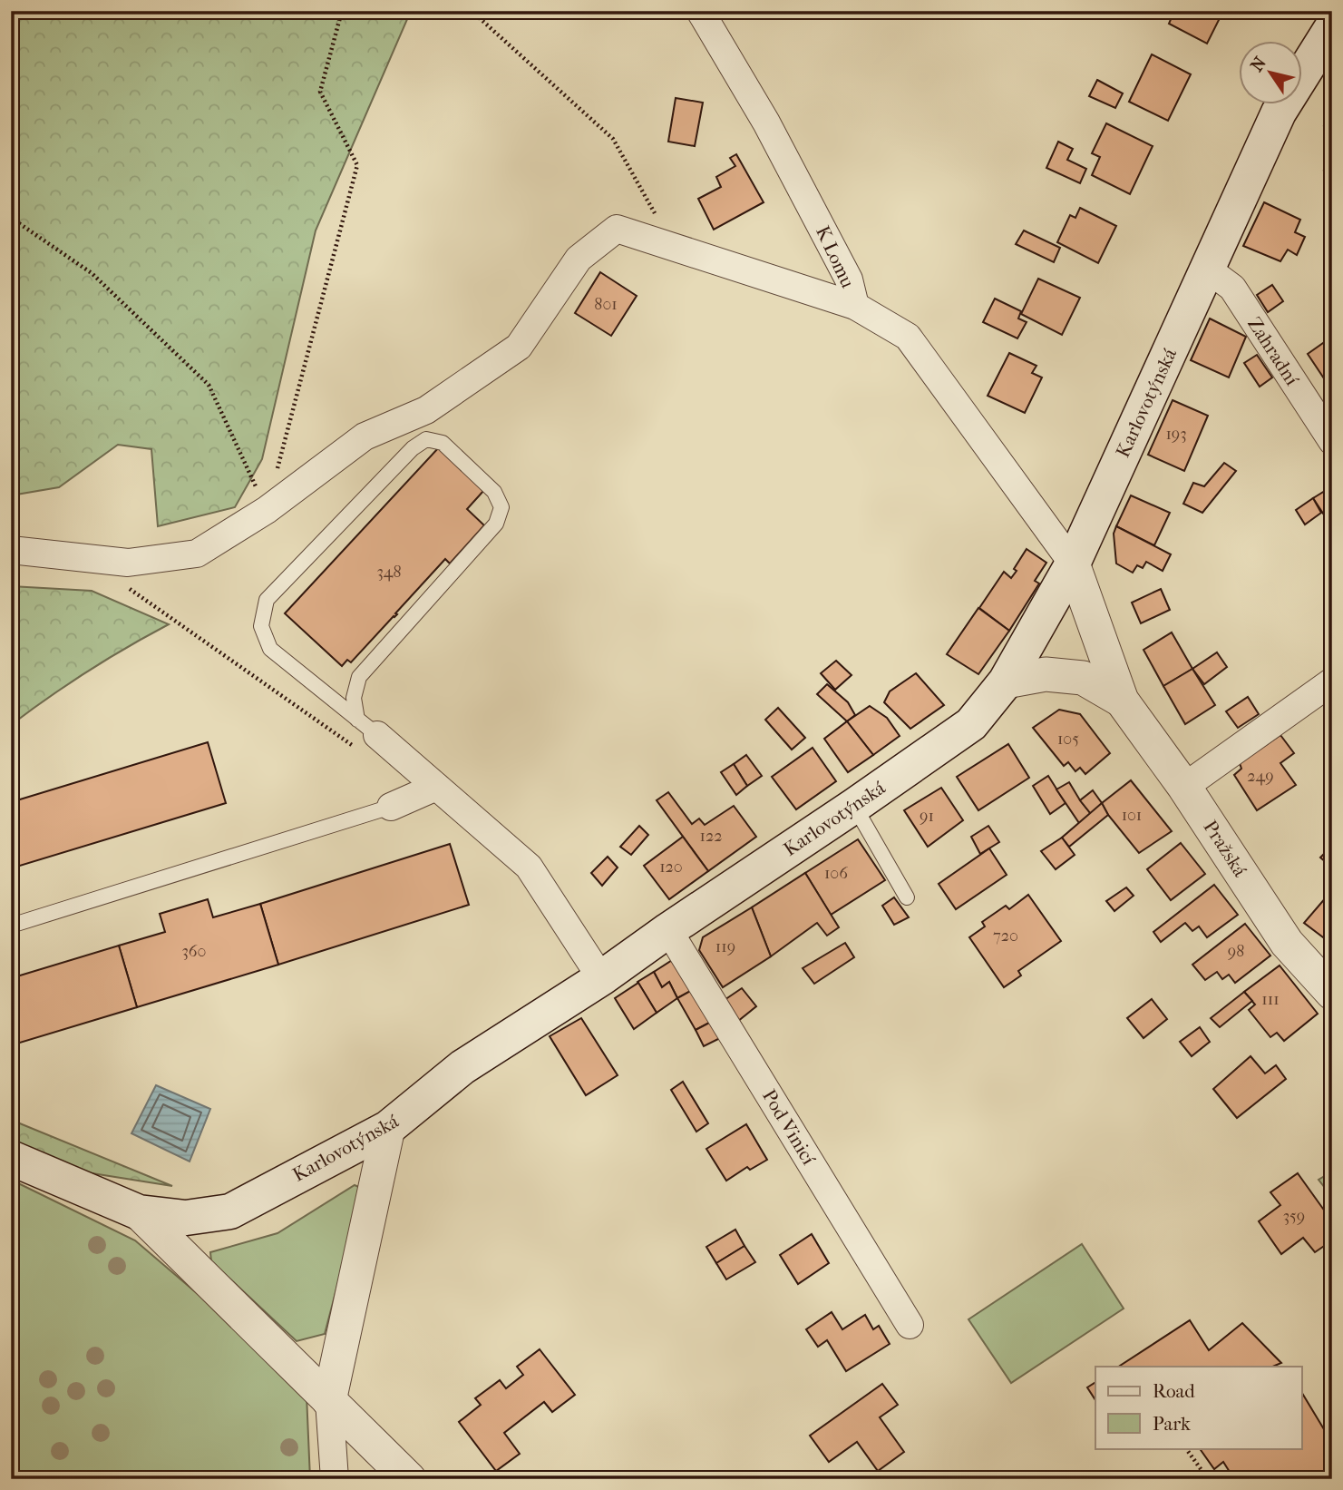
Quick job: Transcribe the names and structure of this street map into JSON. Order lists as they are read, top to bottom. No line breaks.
{"streets":{"main road":["Karlovotýnská"],"street":["K Lomu","Zahradní","Pražská","Pod Vinicí"]},"crossings":[["K Lomu","Karlovotýnská"],["K Lomu","Pražská"],["Zahradní","Karlovotýnská"],["Karlovotýnská","Pražská"],["Karlovotýnská","Pod Vinicí"]],"house_numbers":["801","193","348","105","249","101","91","122","120","106","720","119","360","98","111","359"],"legend":["Road","Park"],"north":"top left"}
